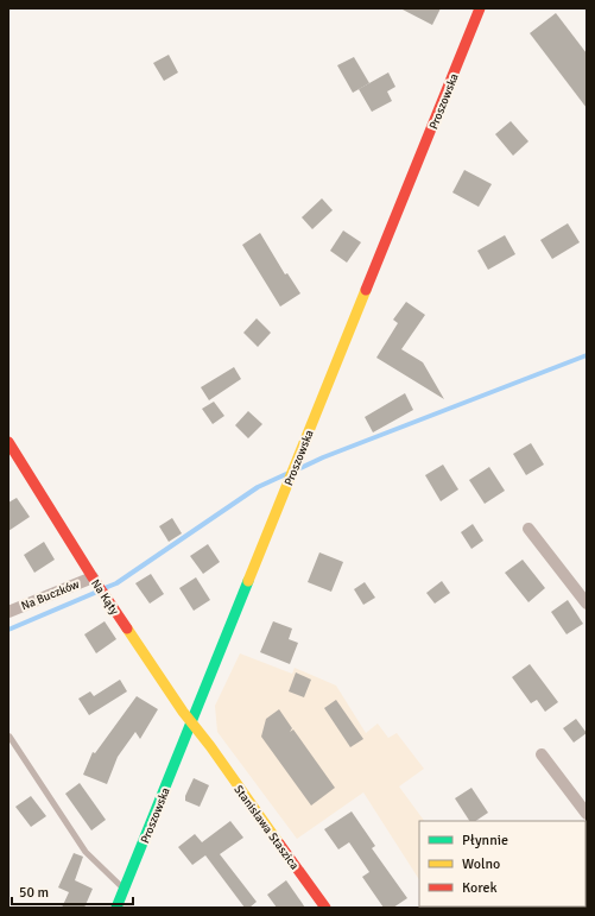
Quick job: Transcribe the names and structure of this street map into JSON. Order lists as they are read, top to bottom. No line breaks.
{"streets":{"main road":["Proszowska","Na Kąty","Stanisława Staszica"],"street":["Na Buczków"]},"crossings":[["Proszowska","Na Kąty"],["Na Buczków","Na Kąty"],["Na Kąty","Stanisława Staszica"]],"legend":["Płynnie","Wolno","Korek"],"scale_bar":"50 m"}
